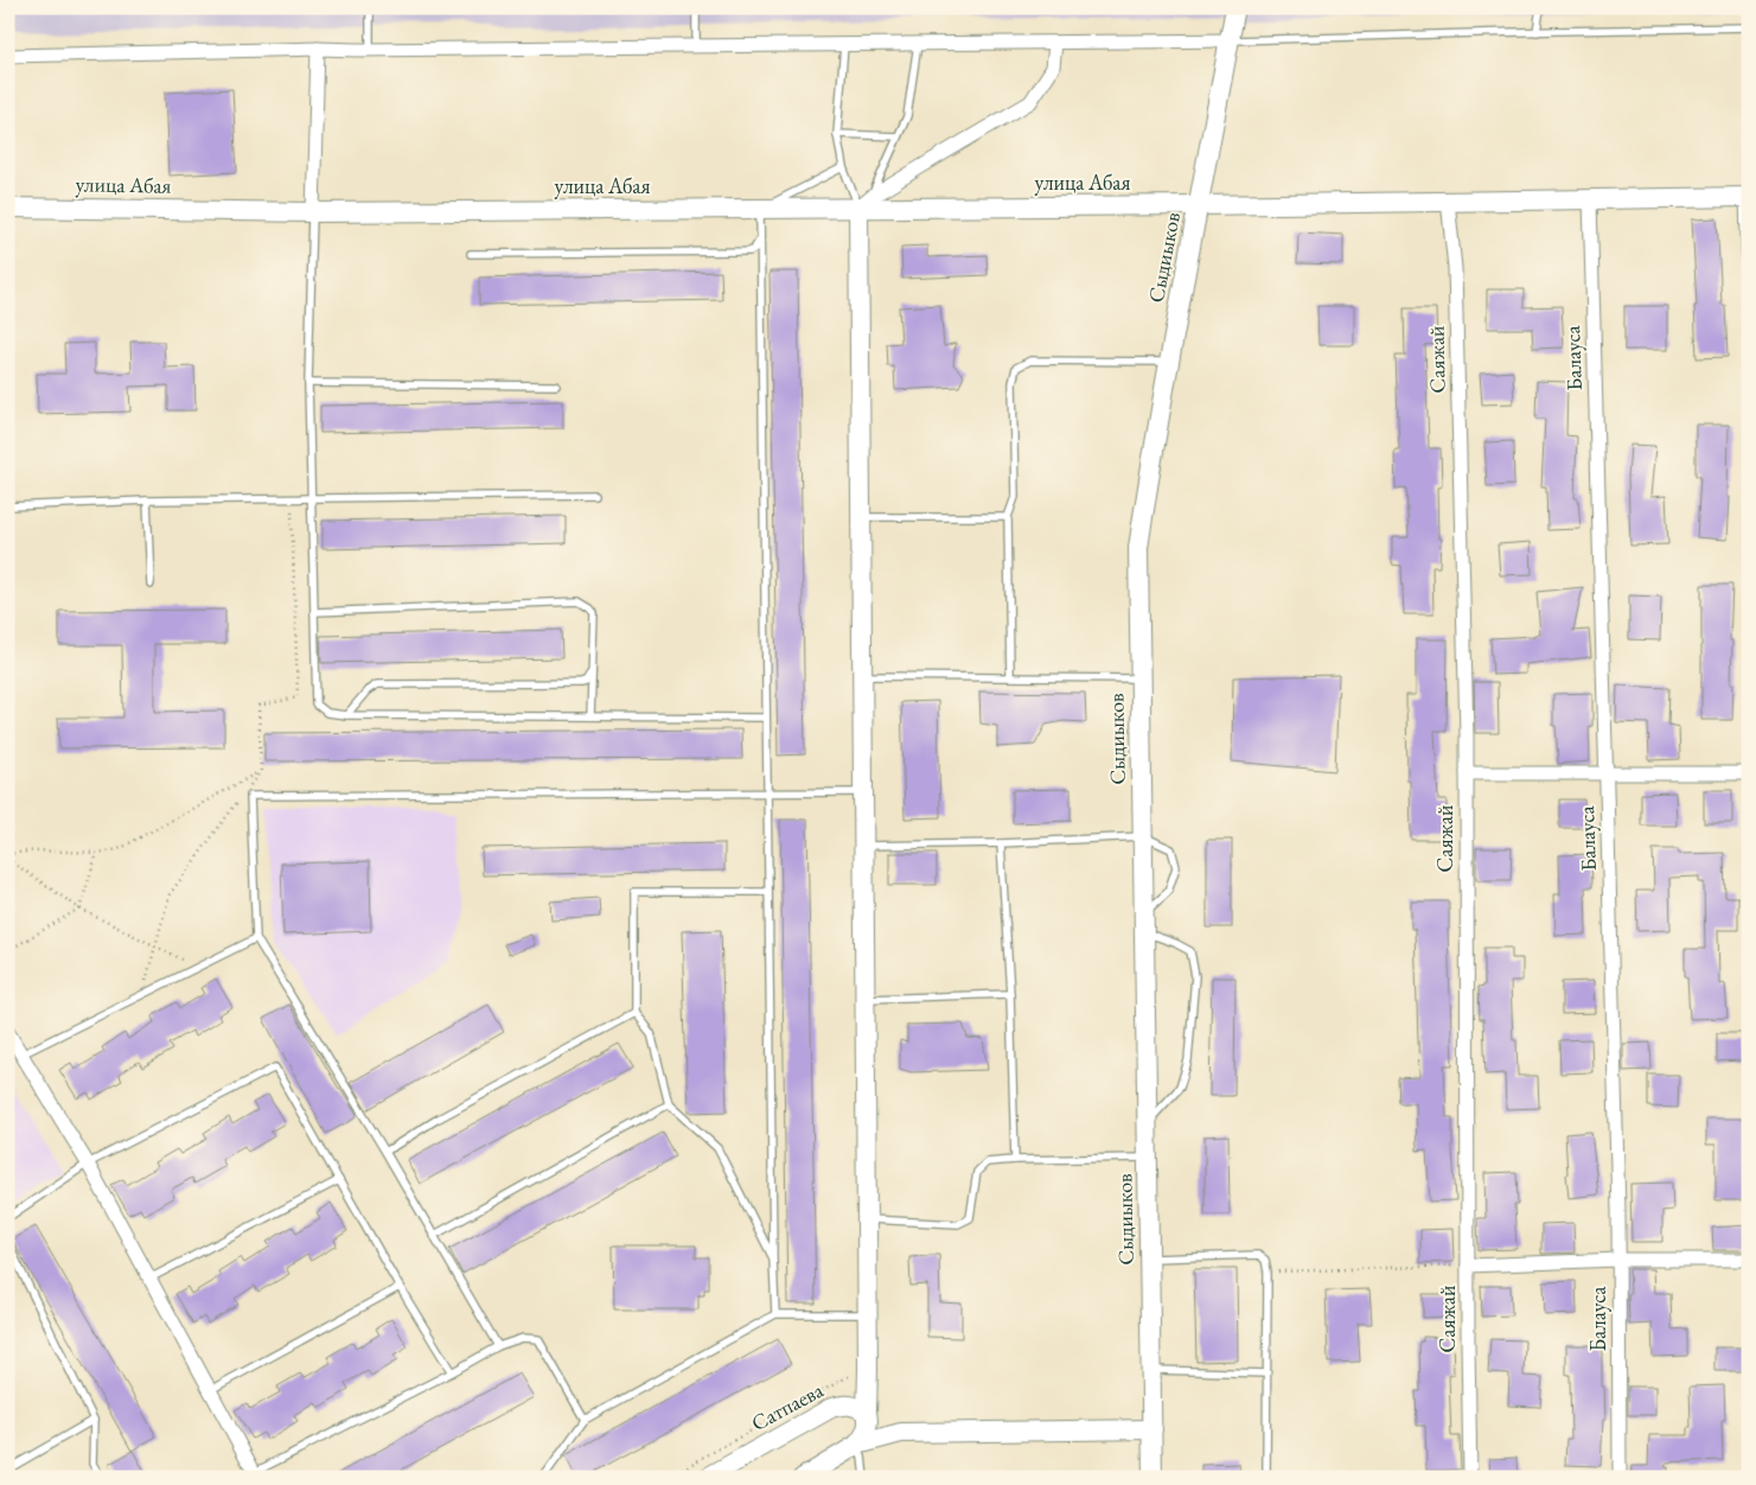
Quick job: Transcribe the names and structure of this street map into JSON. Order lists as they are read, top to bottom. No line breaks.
{"streets":{"street":["улица Абая","Сыдиыков","Балауса","Саяжай","Сатпаева"]},"crossings":[["улица Абая","Сыдиыков"],["улица Абая","Балауса"],["улица Абая","Саяжай"]]}
